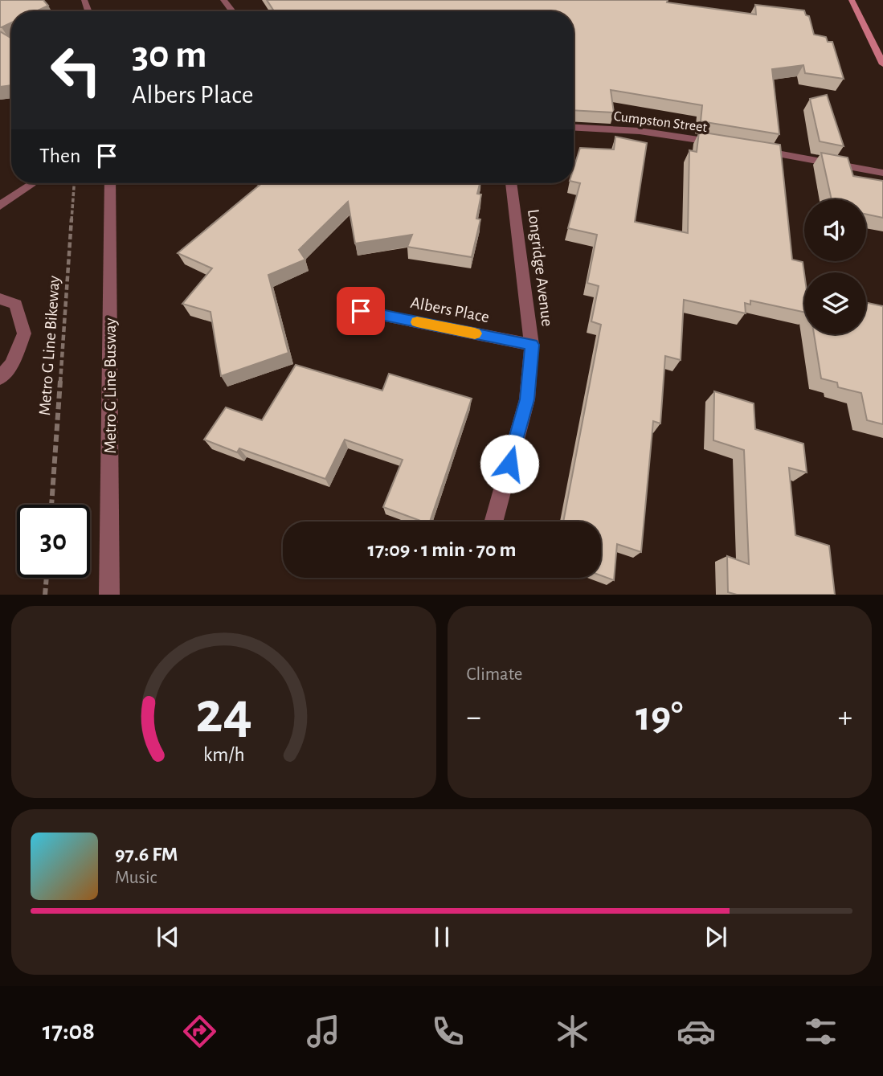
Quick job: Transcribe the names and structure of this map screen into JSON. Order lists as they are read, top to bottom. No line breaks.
{"streets":{"street":["Cumpston Street","Longridge Avenue","Albers Place","Metro G Line Busway"],"path":["Metro G Line Bikeway"]},"crossings":[["Longridge Avenue","Albers Place"]],"page":{"turn":["30 m","Albers Place"],"then":"Then","limit":"30","trip":"17:09 · 1 min · 70 m","tile":"Climate","heat":["−","19°","+"],"song":["97.6 FM","Music"],"tabs":"17:08","gauge":["24","km/h"]}}
